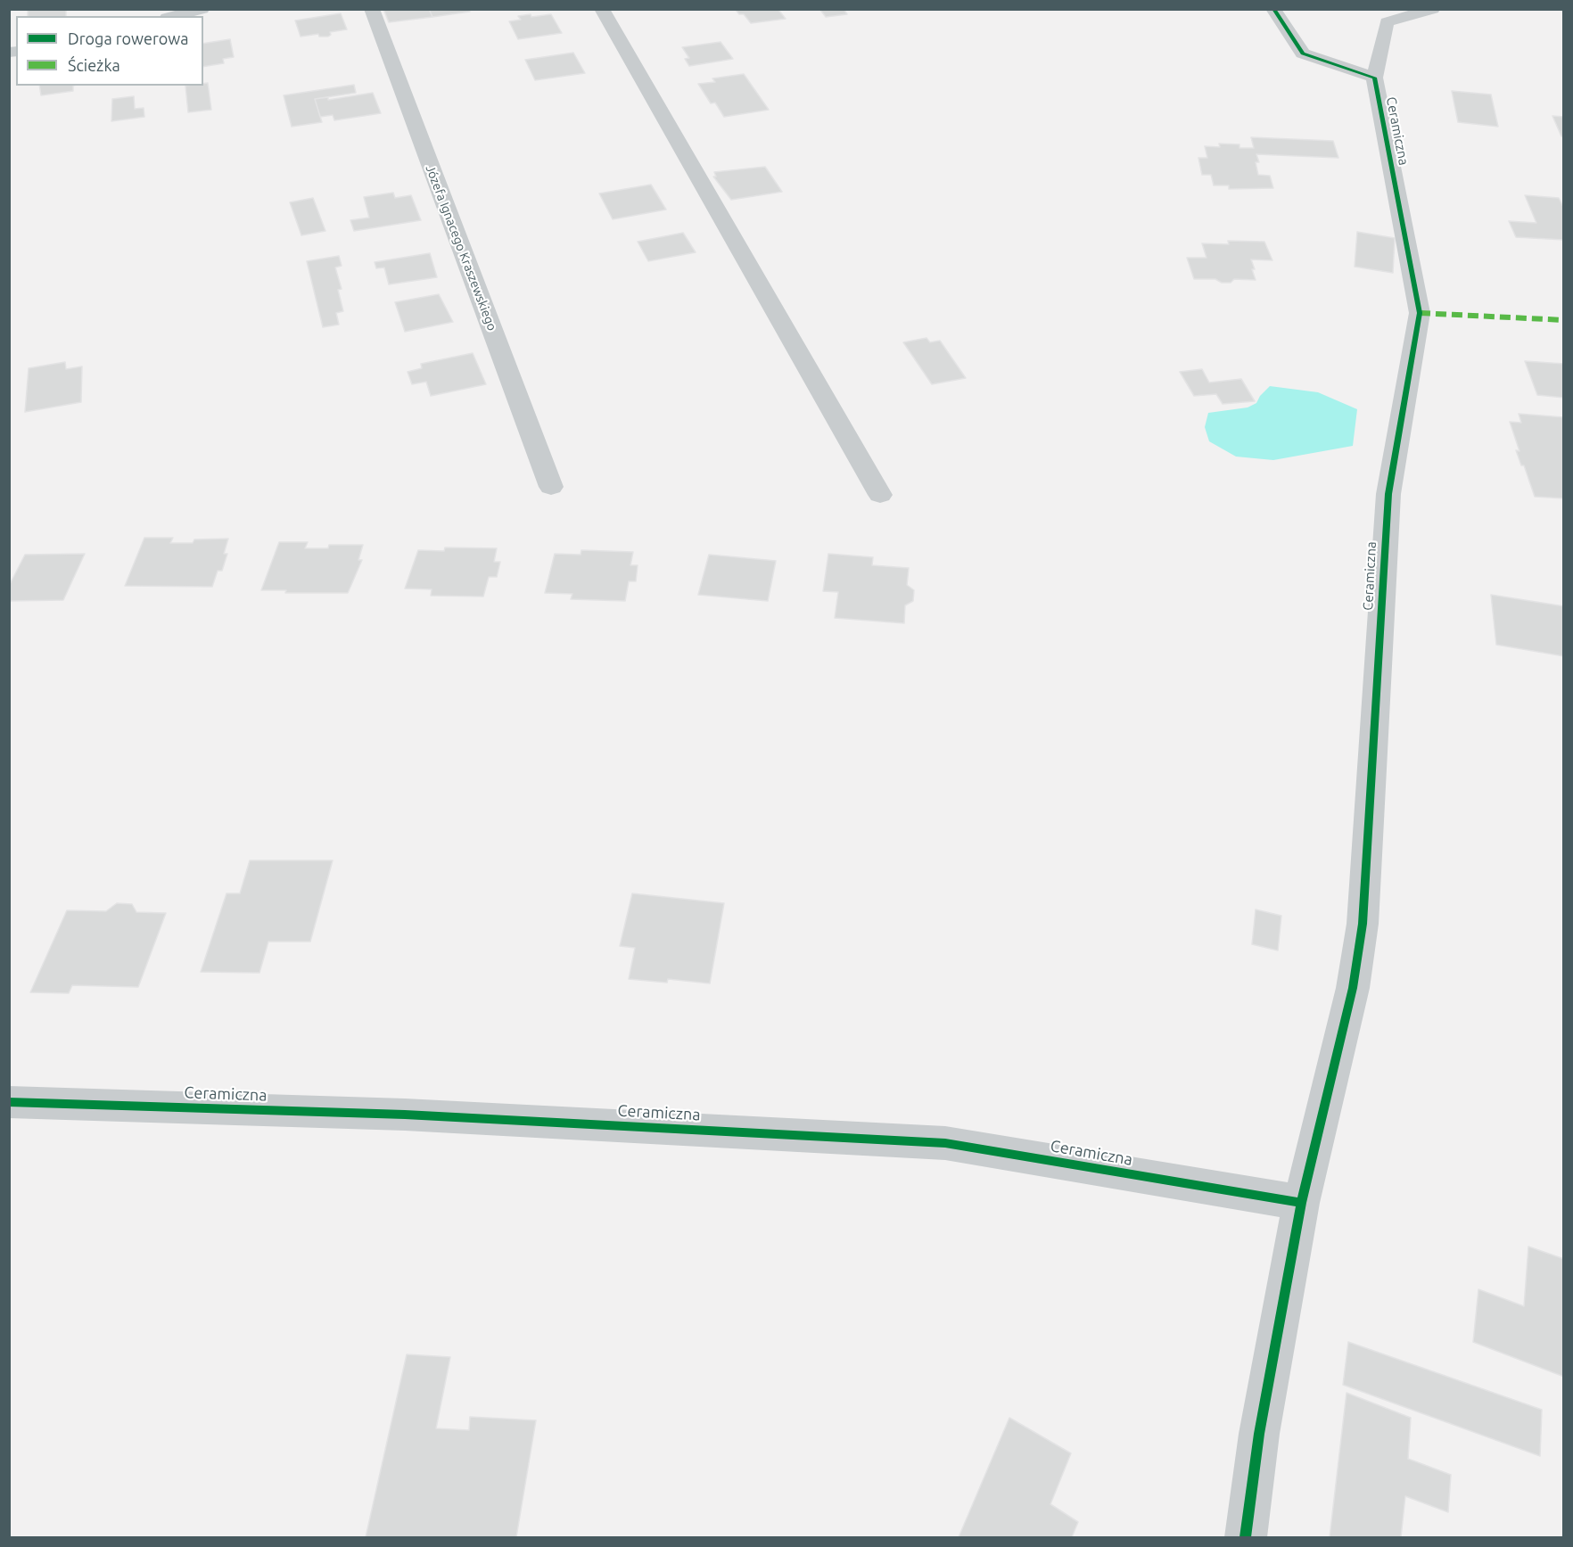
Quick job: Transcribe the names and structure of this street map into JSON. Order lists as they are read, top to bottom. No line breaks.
{"streets":{"street":["Ceramiczna","Józefa Ignacego Kraszewskiego"]},"legend":["Droga rowerowa","Ścieżka"]}
